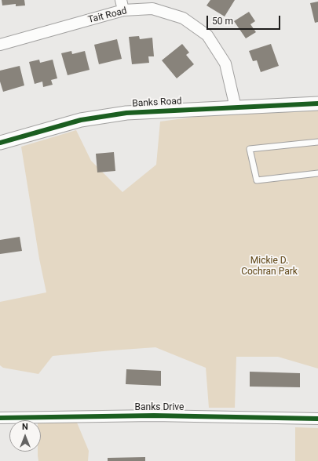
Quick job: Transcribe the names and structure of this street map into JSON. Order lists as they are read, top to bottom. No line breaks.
{"streets":{"street":["Tait Road","Banks Road","Banks Drive"]},"crossings":[["Tait Road","Banks Road"]],"parks":["Mickie D. Cochran Park"],"scale_bar":"50 m","north":"top"}
